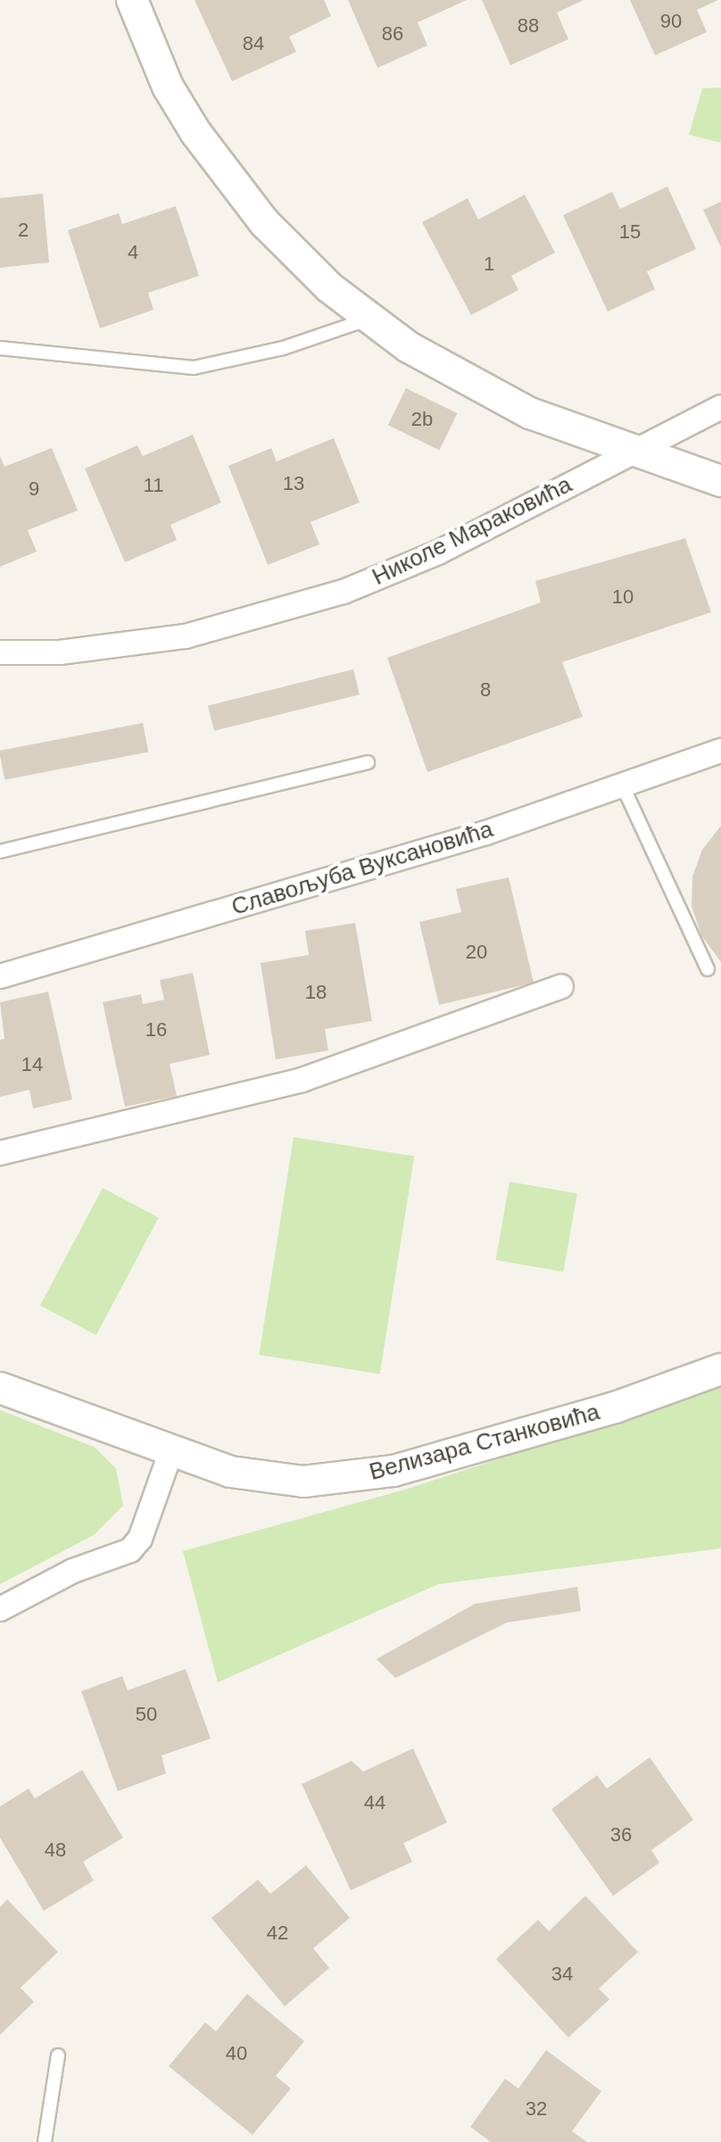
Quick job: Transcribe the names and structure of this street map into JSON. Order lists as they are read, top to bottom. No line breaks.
{"streets":{"street":["Николе Мараковића","Славољуба Вуксановића","Велизара Станковића"]},"house_numbers":["90","88","86","84","2","15","4","1","2b","13","11","9","10","8","20","18","16","14","50","44","36","48","42","34","40","32"]}
